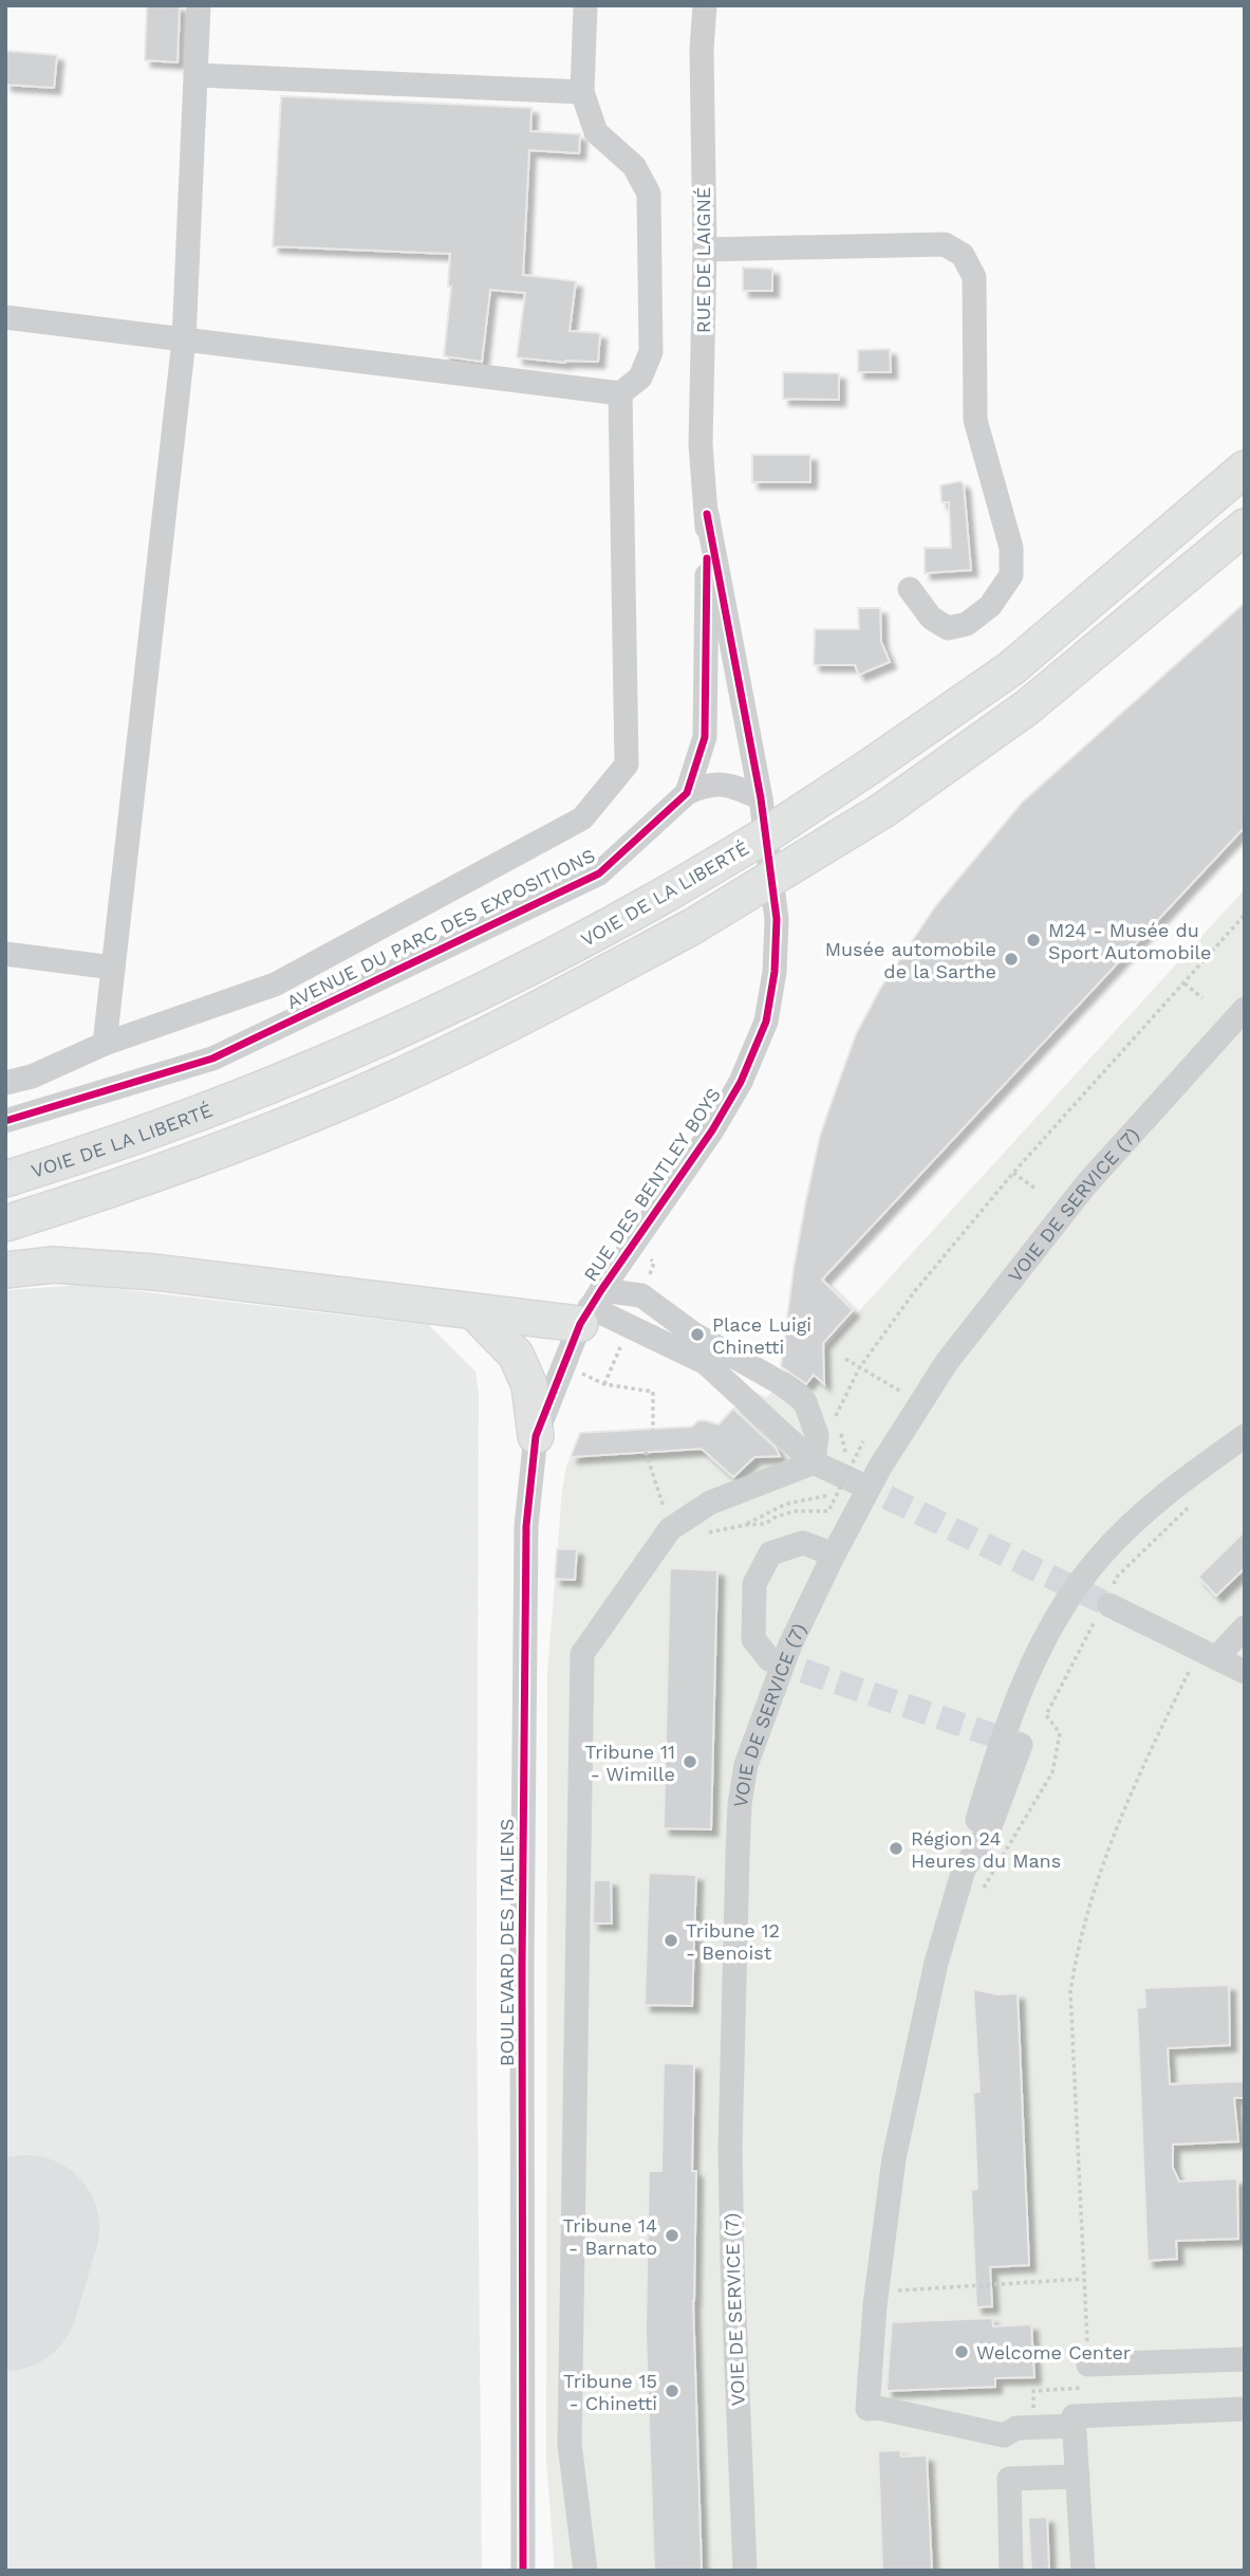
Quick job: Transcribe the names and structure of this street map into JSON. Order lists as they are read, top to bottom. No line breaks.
{"streets":{"highway":["VOIE DE LA LIBERTÉ"],"street":["RUE DE LAIGNÉ","AVENUE DU PARC DES EXPOSITIONS","RUE DES BENTLEY BOYS","VOIE DE SERVICE (7)","BOULEVARD DES ITALIENS"]},"crossings":[["RUE DE LAIGNÉ","AVENUE DU PARC DES EXPOSITIONS"],["RUE DE LAIGNÉ","RUE DES BENTLEY BOYS"],["AVENUE DU PARC DES EXPOSITIONS","RUE DES BENTLEY BOYS"],["RUE DES BENTLEY BOYS","BOULEVARD DES ITALIENS"]],"places":["M24 - Musée du Sport Automobile","Musée automobile de la Sarthe","Place Luigi Chinetti","Tribune 11 - Wimille","Région 24 Heures du Mans","Tribune 12 - Benoist","Tribune 14 - Barnato","Welcome Center","Tribune 15 - Chinetti"]}
